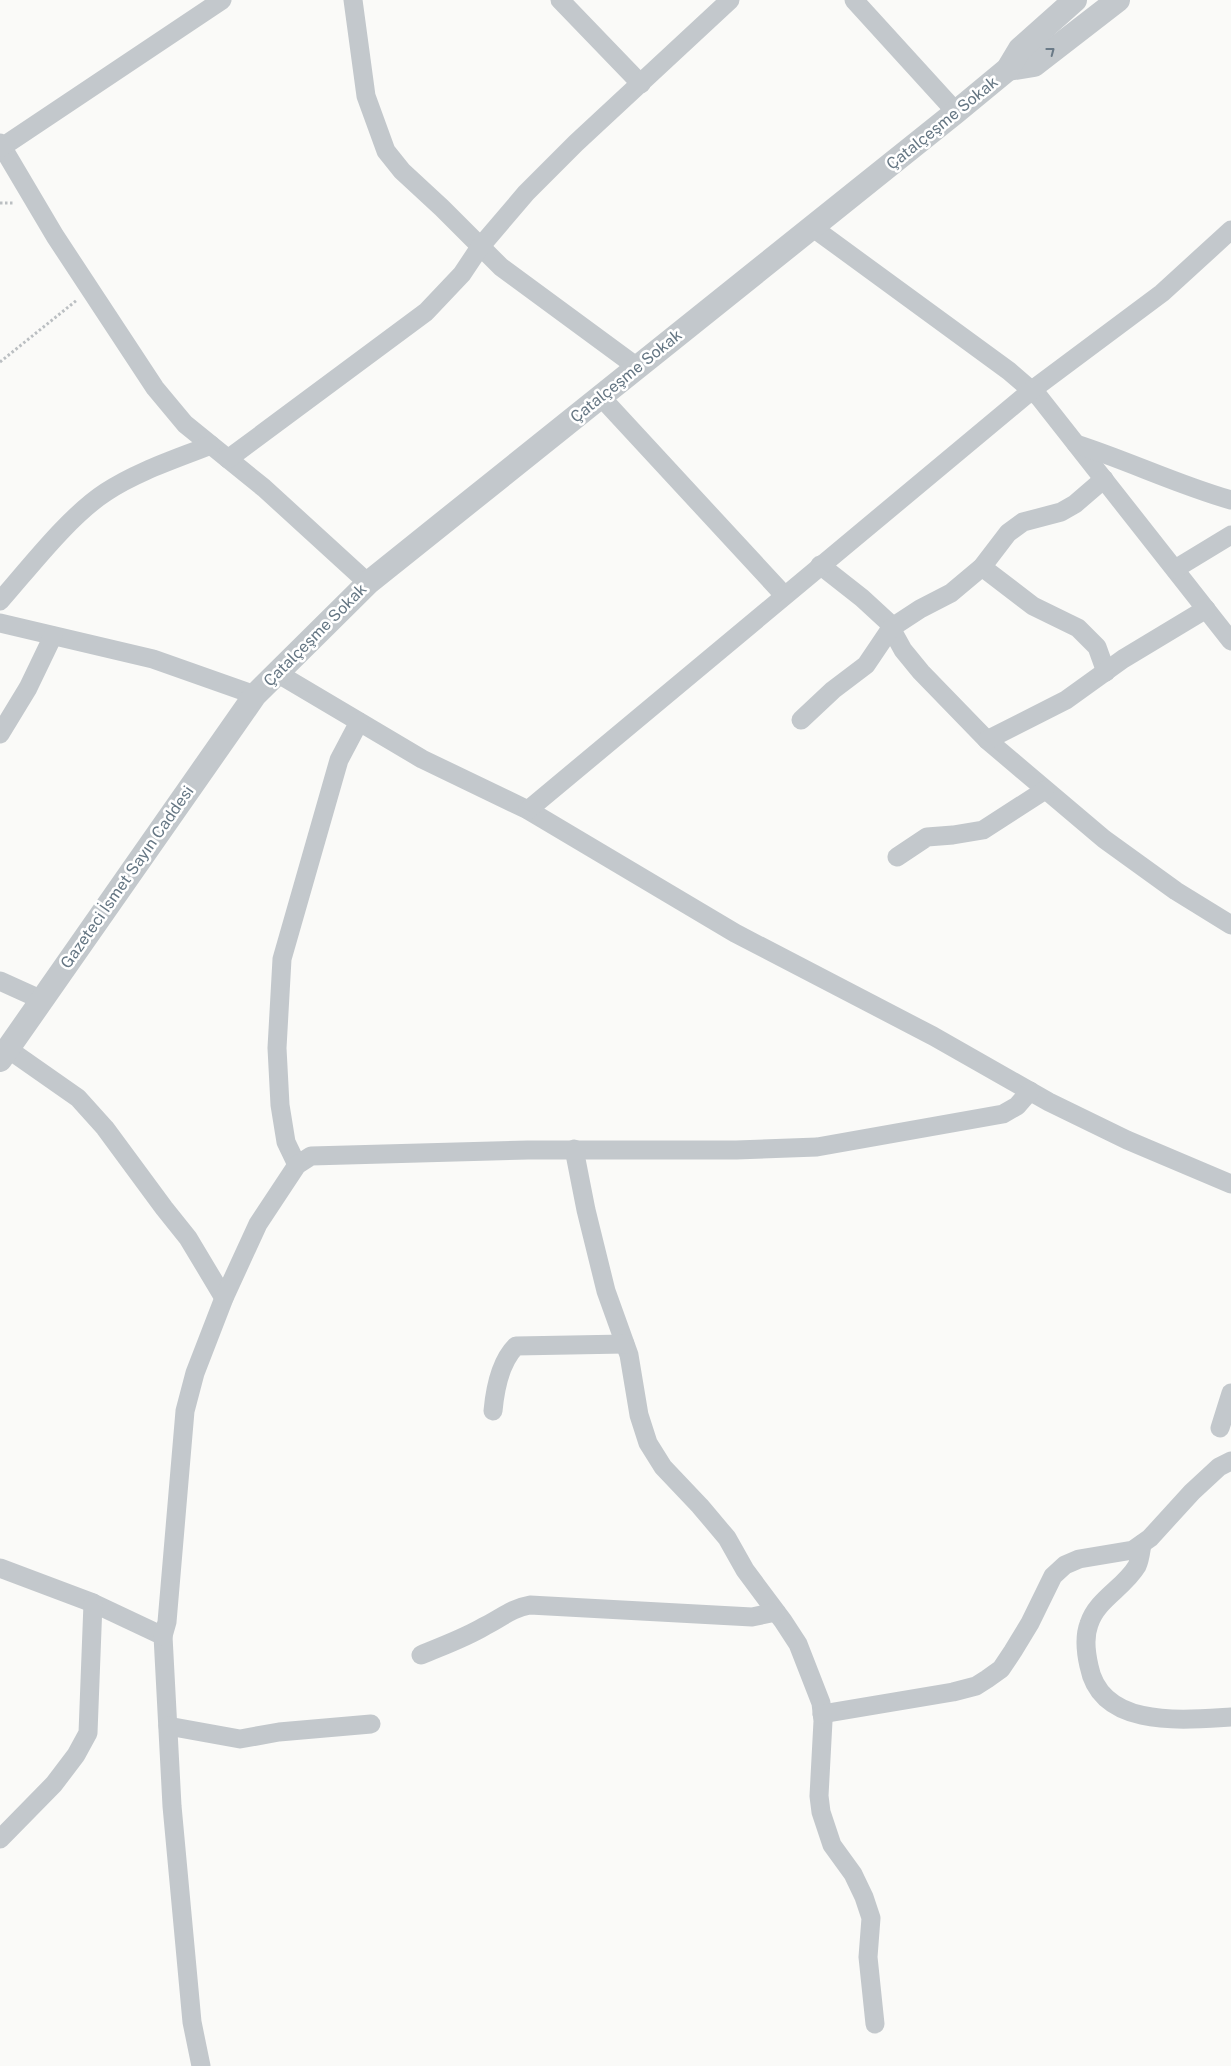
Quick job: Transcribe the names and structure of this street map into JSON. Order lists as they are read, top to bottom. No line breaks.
{"streets":{"street":["Çatalçeşme Sokak","Gazeteci İsmet Sayın Caddesi"]},"crossings":[["Çatalçeşme Sokak","Gazeteci İsmet Sayın Caddesi"]]}
